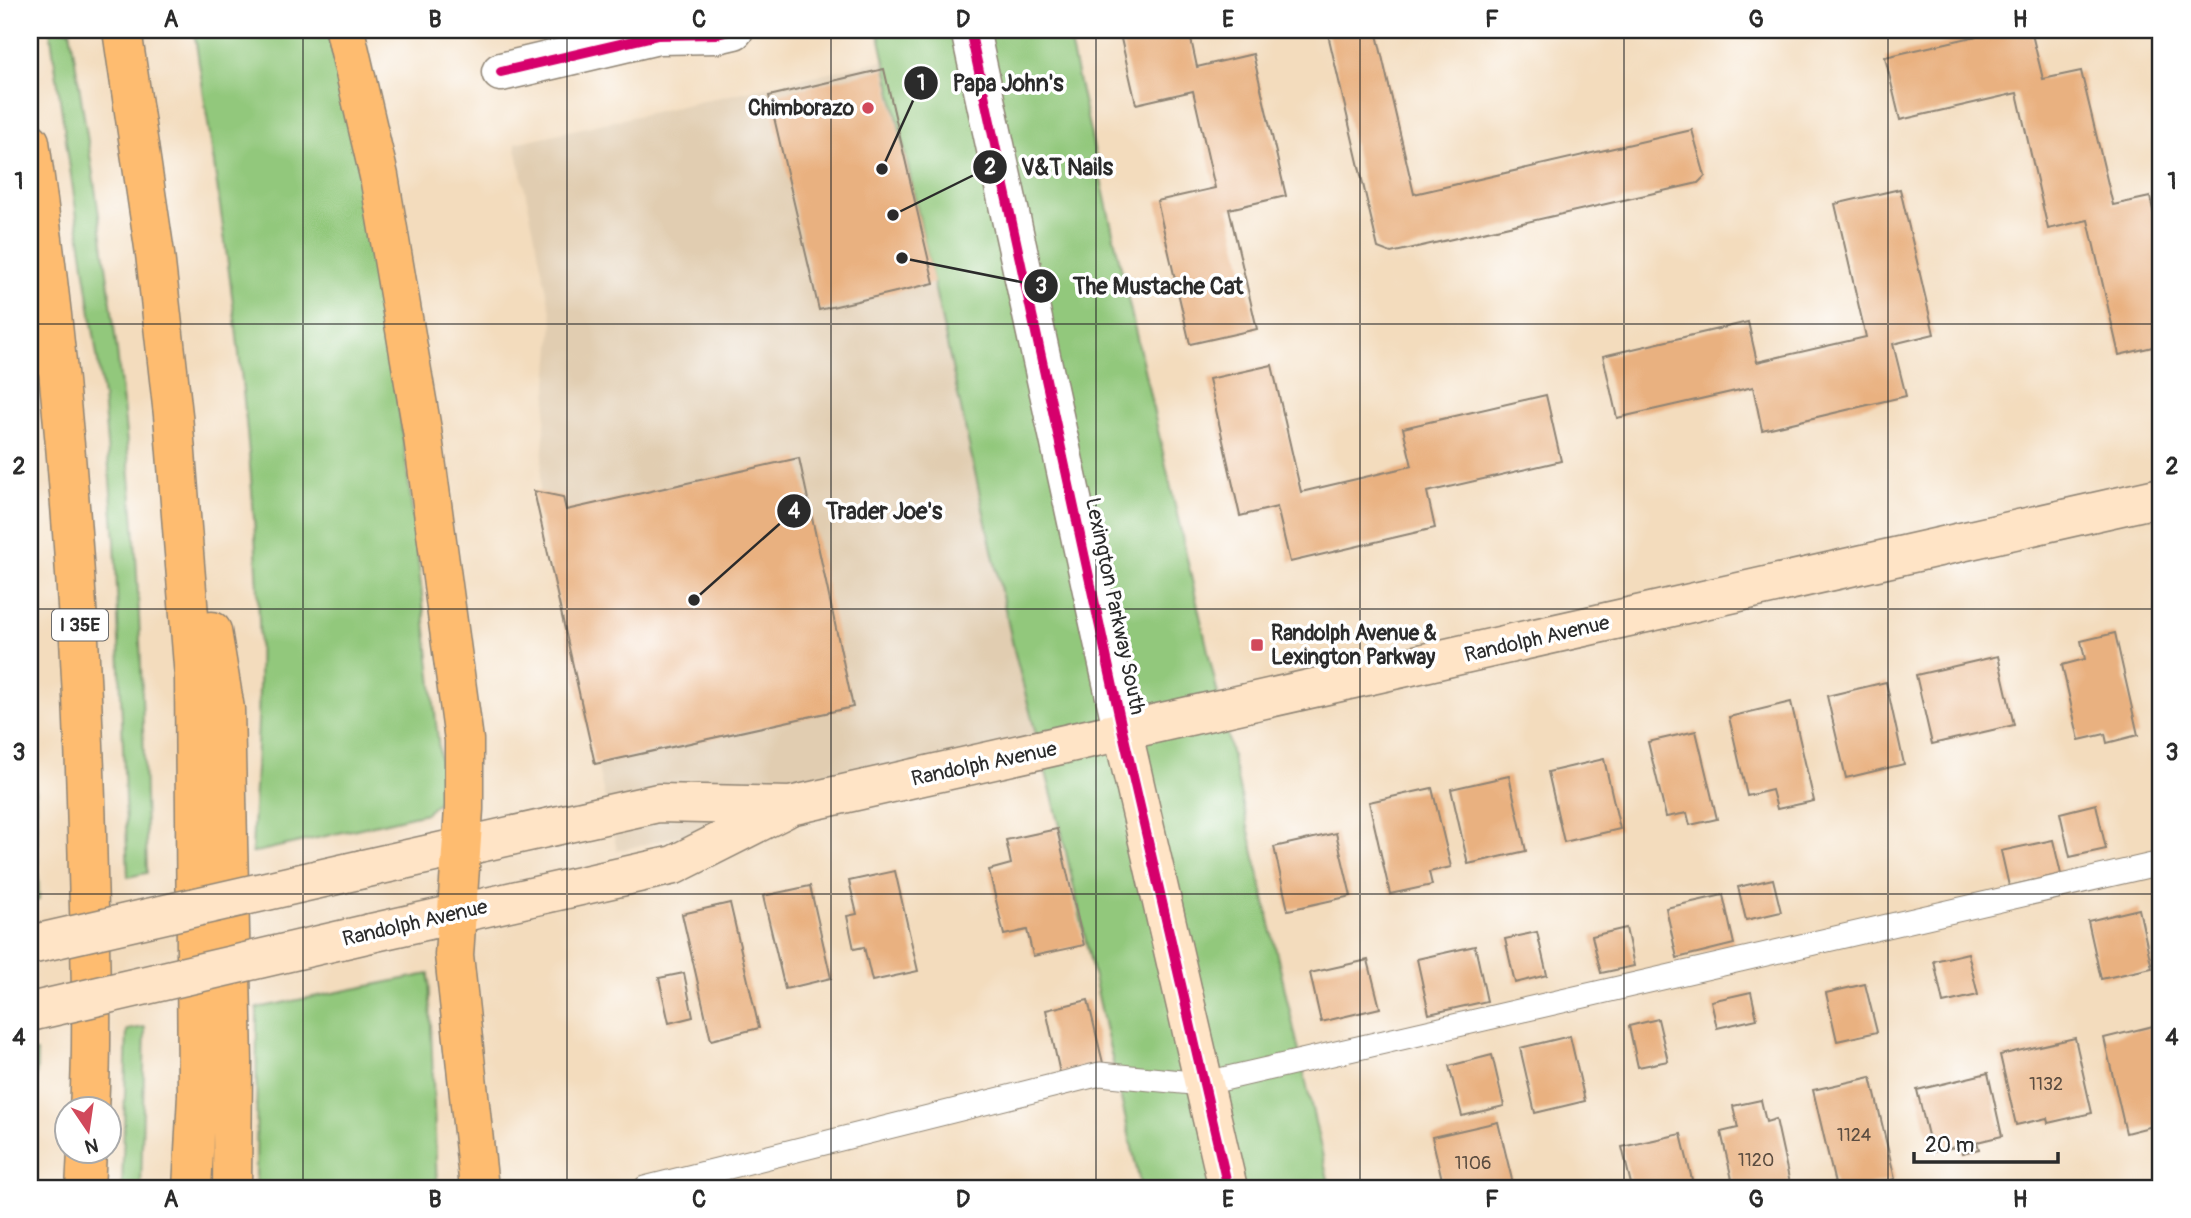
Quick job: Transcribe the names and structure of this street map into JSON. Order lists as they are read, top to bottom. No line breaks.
{"streets":{"highway":["I 35E"],"main road":["Lexington Parkway South","Randolph Avenue"]},"crossings":[["Lexington Parkway South","Randolph Avenue"]],"places":{"other":["Chimborazo","Papa John's","V&T Nails","The Mustache Cat","Trader Joe's"],"transit":["Randolph Avenue & Lexington Parkway"]},"house_numbers":["1132","1124","1120","1106"],"scale_bar":"20 m","north":"bottom","grid":{"columns":["A","B","C","D","E","F","G","H"],"rows":["1","2","3","4"]}}
